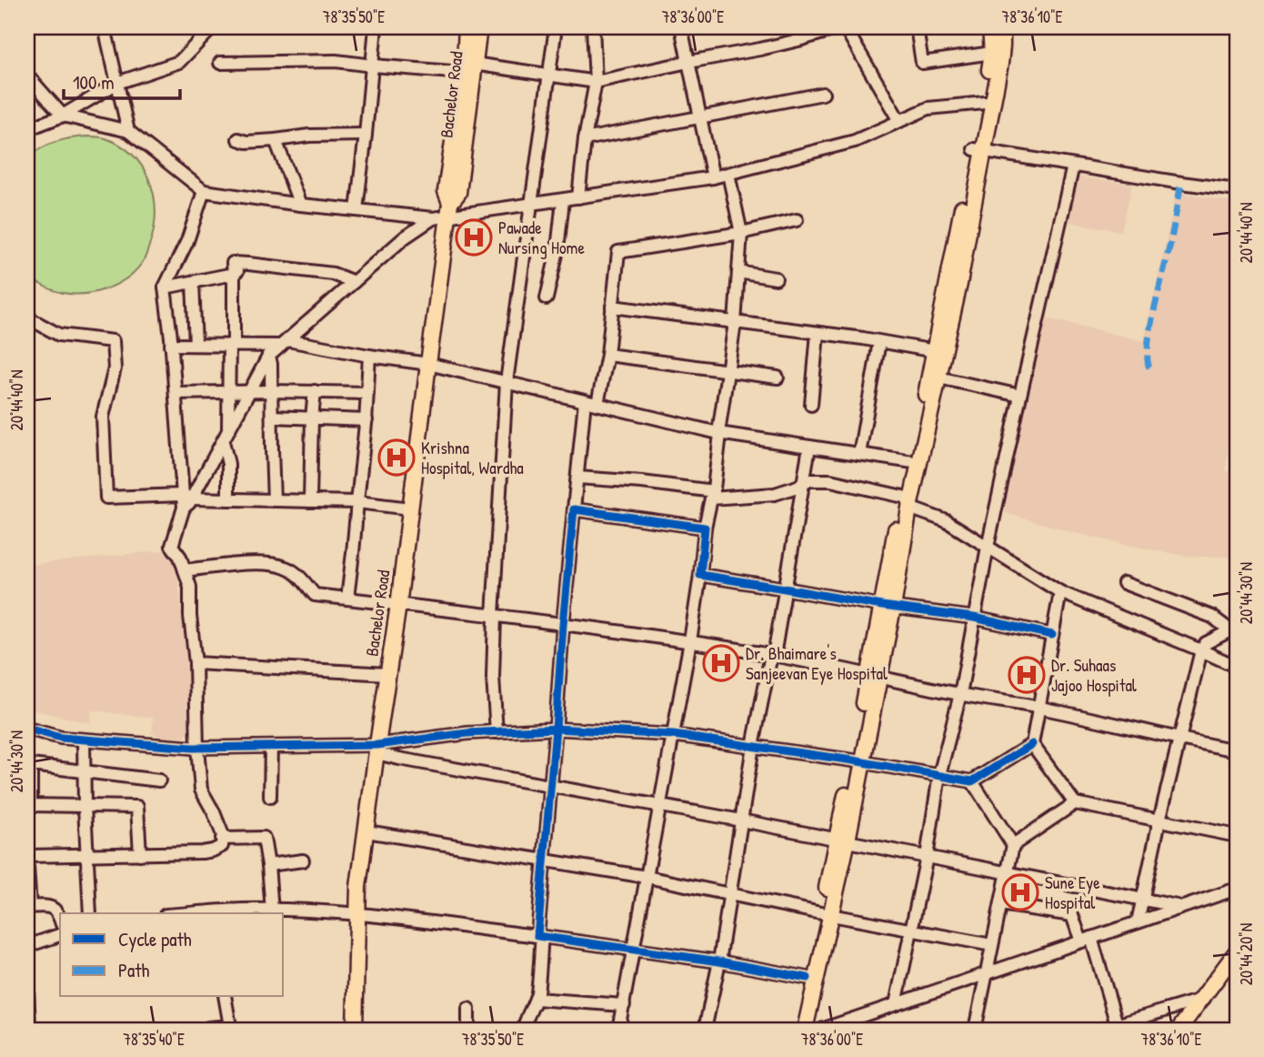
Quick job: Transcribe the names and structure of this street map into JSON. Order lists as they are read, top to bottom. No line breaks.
{"streets":{"main road":["Bachelor Road"]},"places":{"hospital":["Pawade Nursing Home","Krishna Hospital, Wardha","Dr. Bhaimare's Sanjeevan Eye Hospital","Dr. Suhaas Jajoo Hospital","Sune Eye Hospital"]},"legend":["Cycle path","Path"],"scale_bar":"100 m","coordinates":["78°35'50\"E","78°36'00\"E","78°36'10\"E","20°44'40\"N","20°44'30\"N","20°44'20\"N","78°35'40\"E"]}
